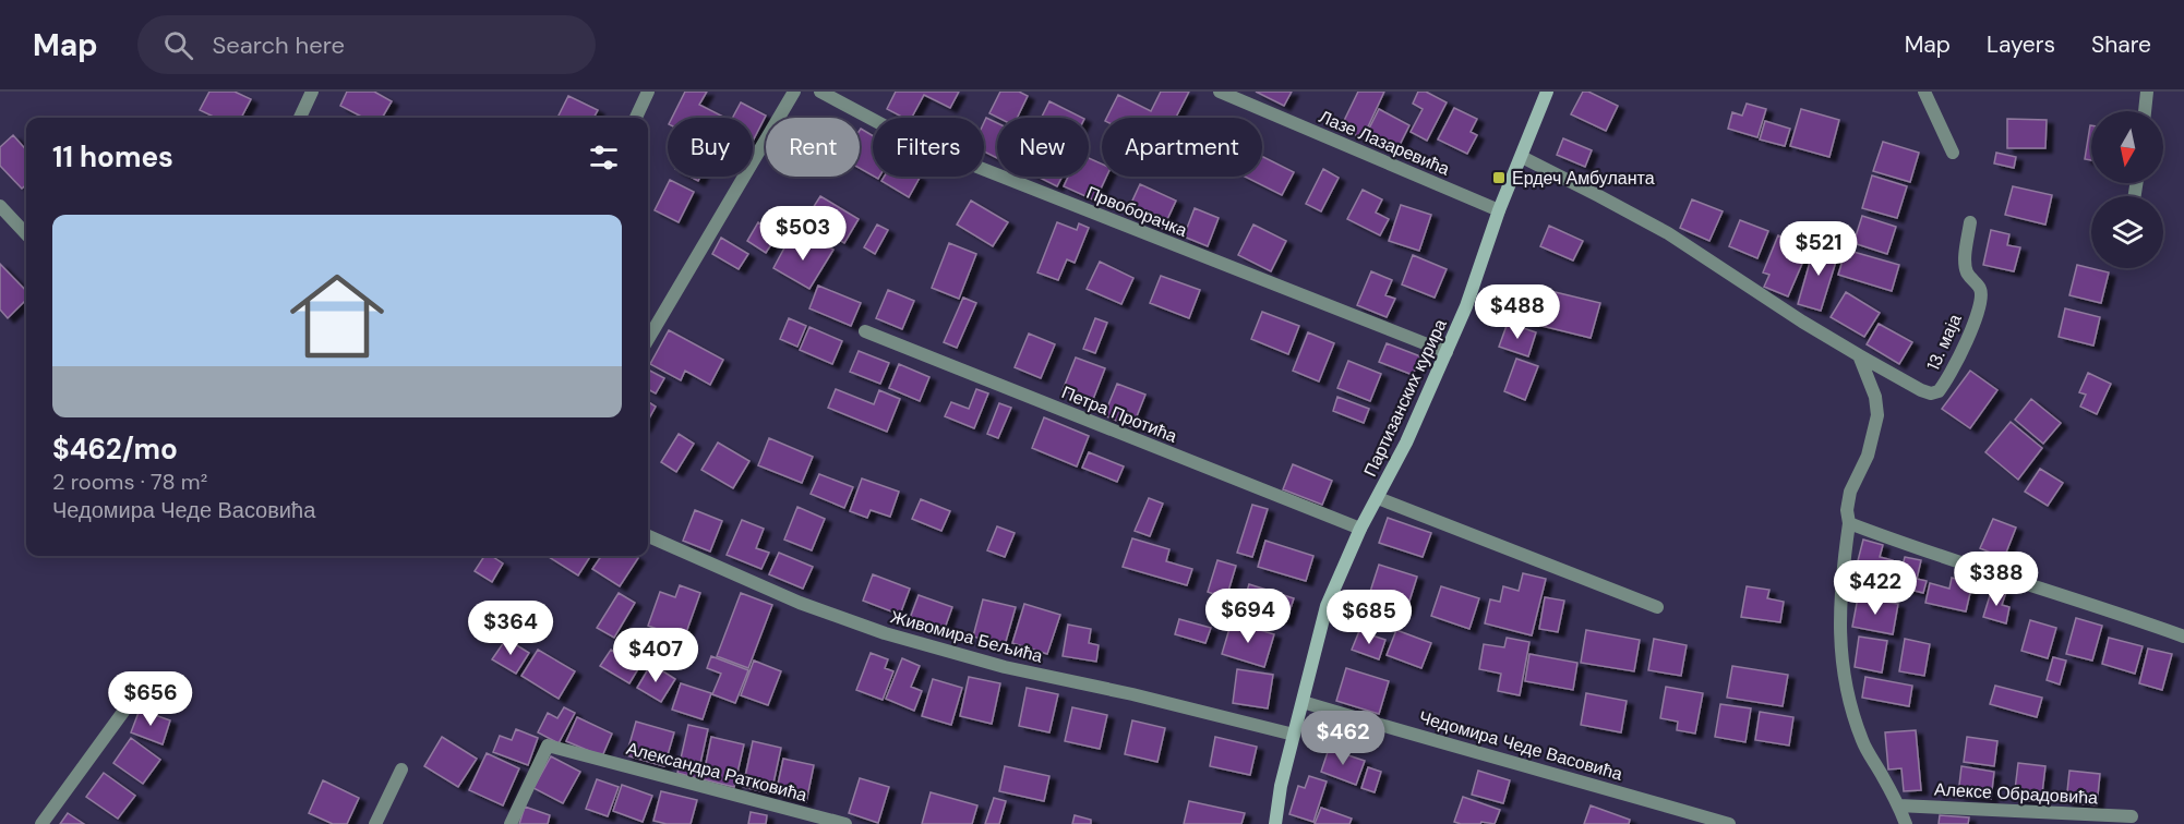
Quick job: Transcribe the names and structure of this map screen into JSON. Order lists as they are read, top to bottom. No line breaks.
{"streets":{"street":["Лазе Лазаревића","Првоборачка","13. маја","Партизанских курира","Петра Протића","Живомира Бељића","Чедомира Чеде Васовића","Александра Ратковића","Алексе Обрадовића"]},"crossings":[["Лазе Лазаревића","Партизанских курира"],["Првоборачка","Партизанских курира"],["Партизанских курира","Петра Протића"],["Партизанских курира","Живомира Бељића"],["Партизанских курира","Чедомира Чеде Васовића"]],"places":{"transit":["Ердеч Амбуланта"]},"north":"bottom","page":{"header":"Map","search":"Search here","nav":["Map","Layers","Share"],"chip":["Buy","Rent","Filters","New","Apartment"],"heading":"11 homes","list":[{"name":"$462/mo","note":"2 rooms · 78 m² · Чедомира Чеде Васовића"}],"price":["$503","$521","$488","$388","$422","$694","$685","$364","$407","$656","$462"]}}
